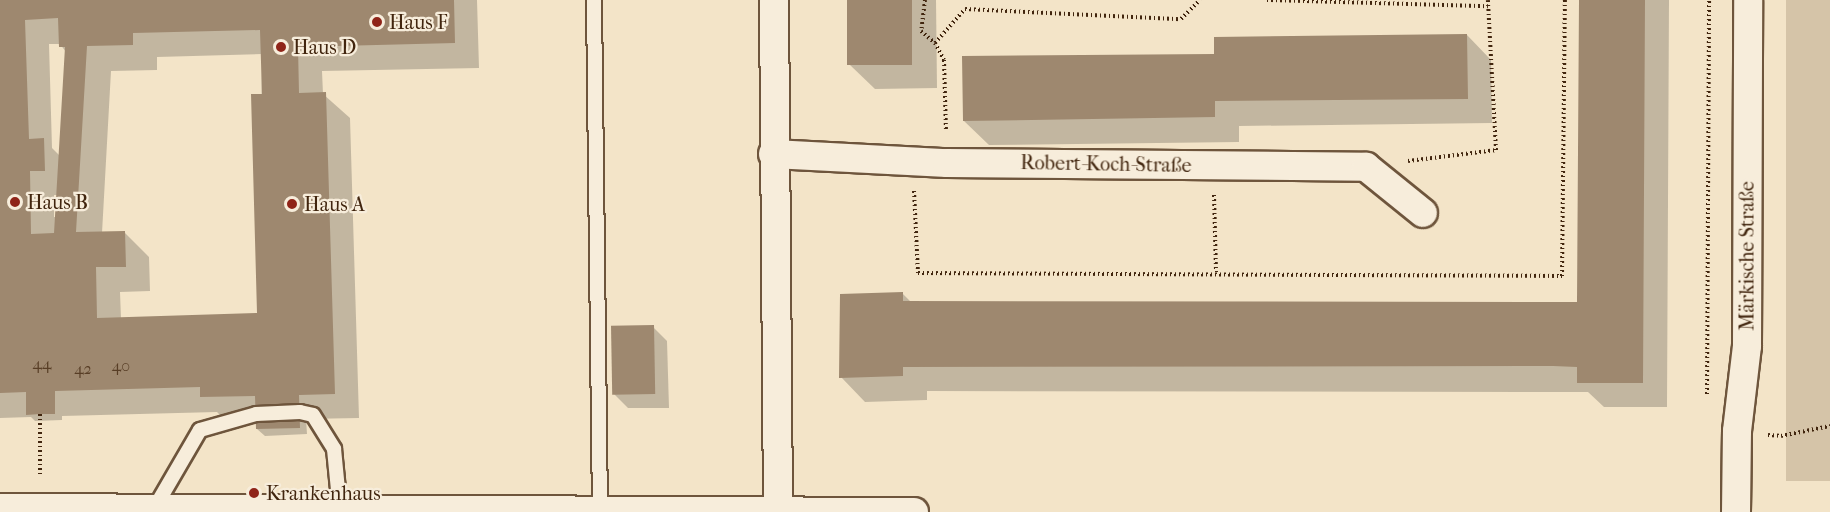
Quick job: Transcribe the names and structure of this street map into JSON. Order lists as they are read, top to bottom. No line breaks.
{"streets":{"street":["Robert-Koch-Straße","Märkische Straße"]},"places":["Haus F","Haus D","Haus B","Haus A","Krankenhaus"],"house_numbers":["44","40","42"]}
